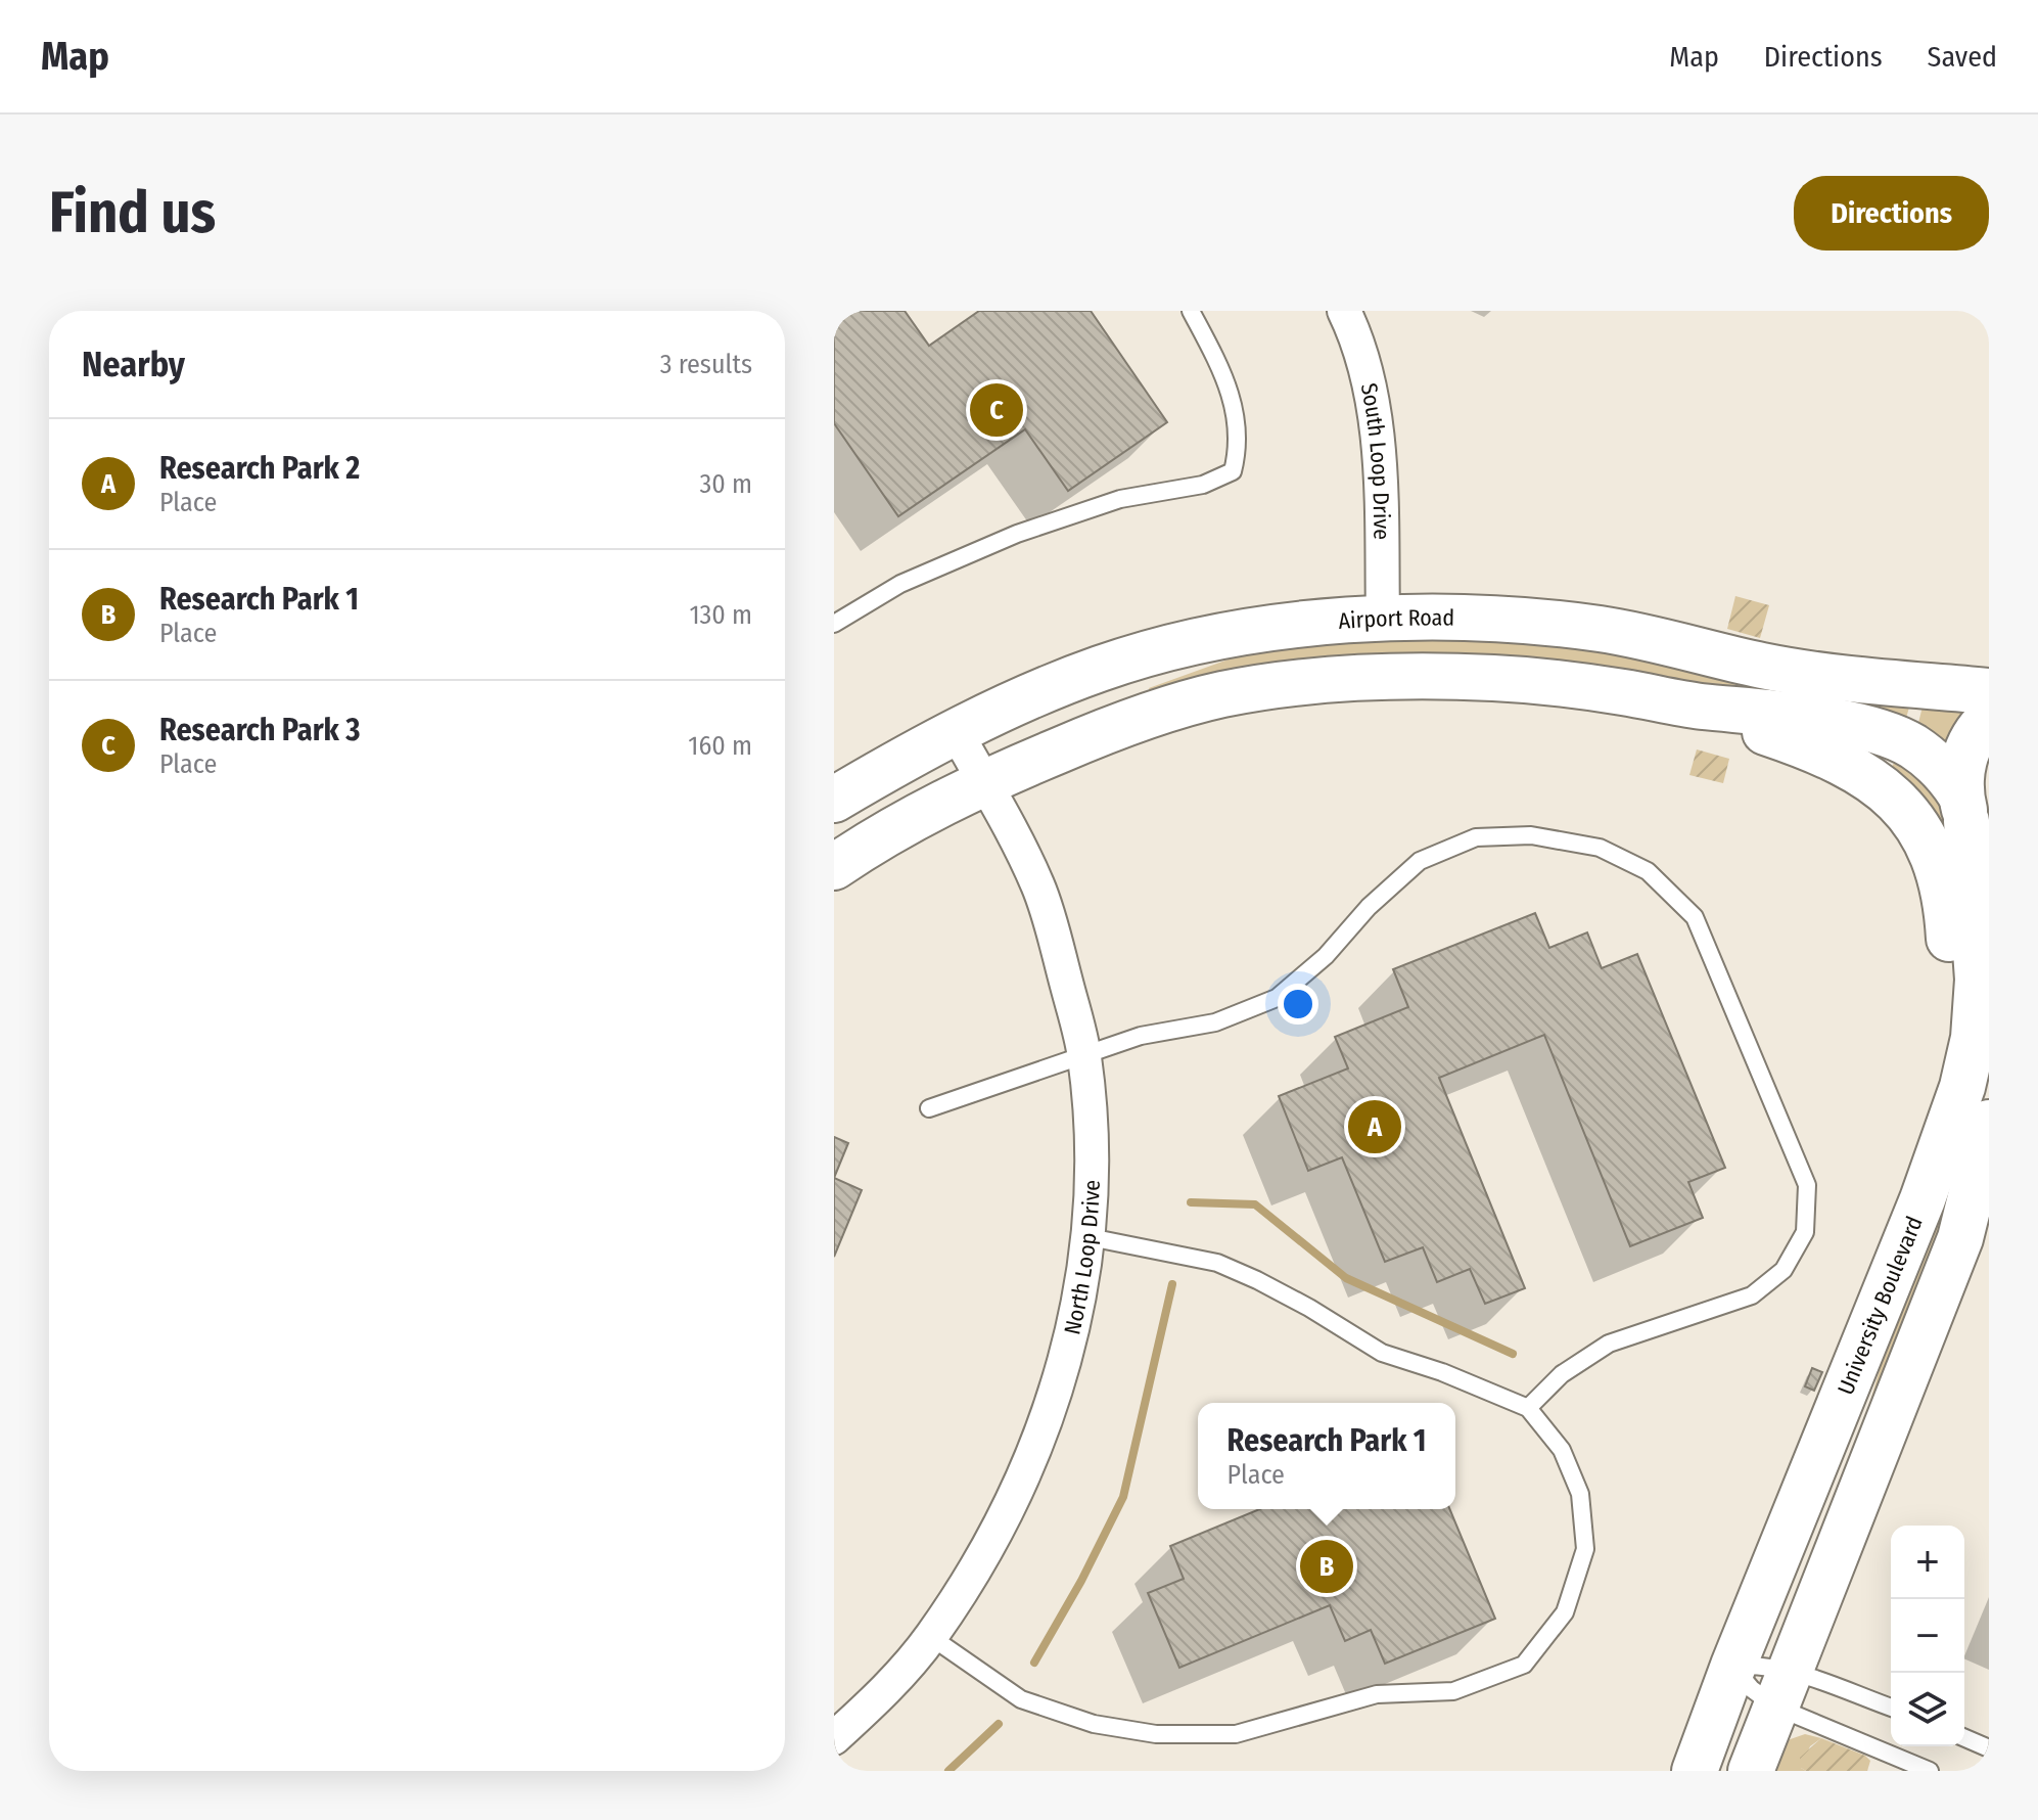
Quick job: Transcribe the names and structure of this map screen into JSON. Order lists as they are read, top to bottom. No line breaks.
{"streets":{"main road":["Airport Road","University Boulevard"],"street":["South Loop Drive","North Loop Drive"]},"crossings":[["South Loop Drive","Airport Road"],["Airport Road","North Loop Drive"]],"page":{"header":"Map","nav":["Map","Directions","Saved"],"buttons":"Directions","title":"Find us","heading":["Nearby","3 results"],"pins":["C","A","B"],"list":[{"mark":"A","name":"Research Park 2","note":"Place","value":"30 m"},{"mark":"B","name":"Research Park 1","note":"Place","value":"130 m"},{"mark":"C","name":"Research Park 3","note":"Place","value":"160 m"}],"popup":["Research Park 1","Place"],"map_buttons":["+","−"]}}
